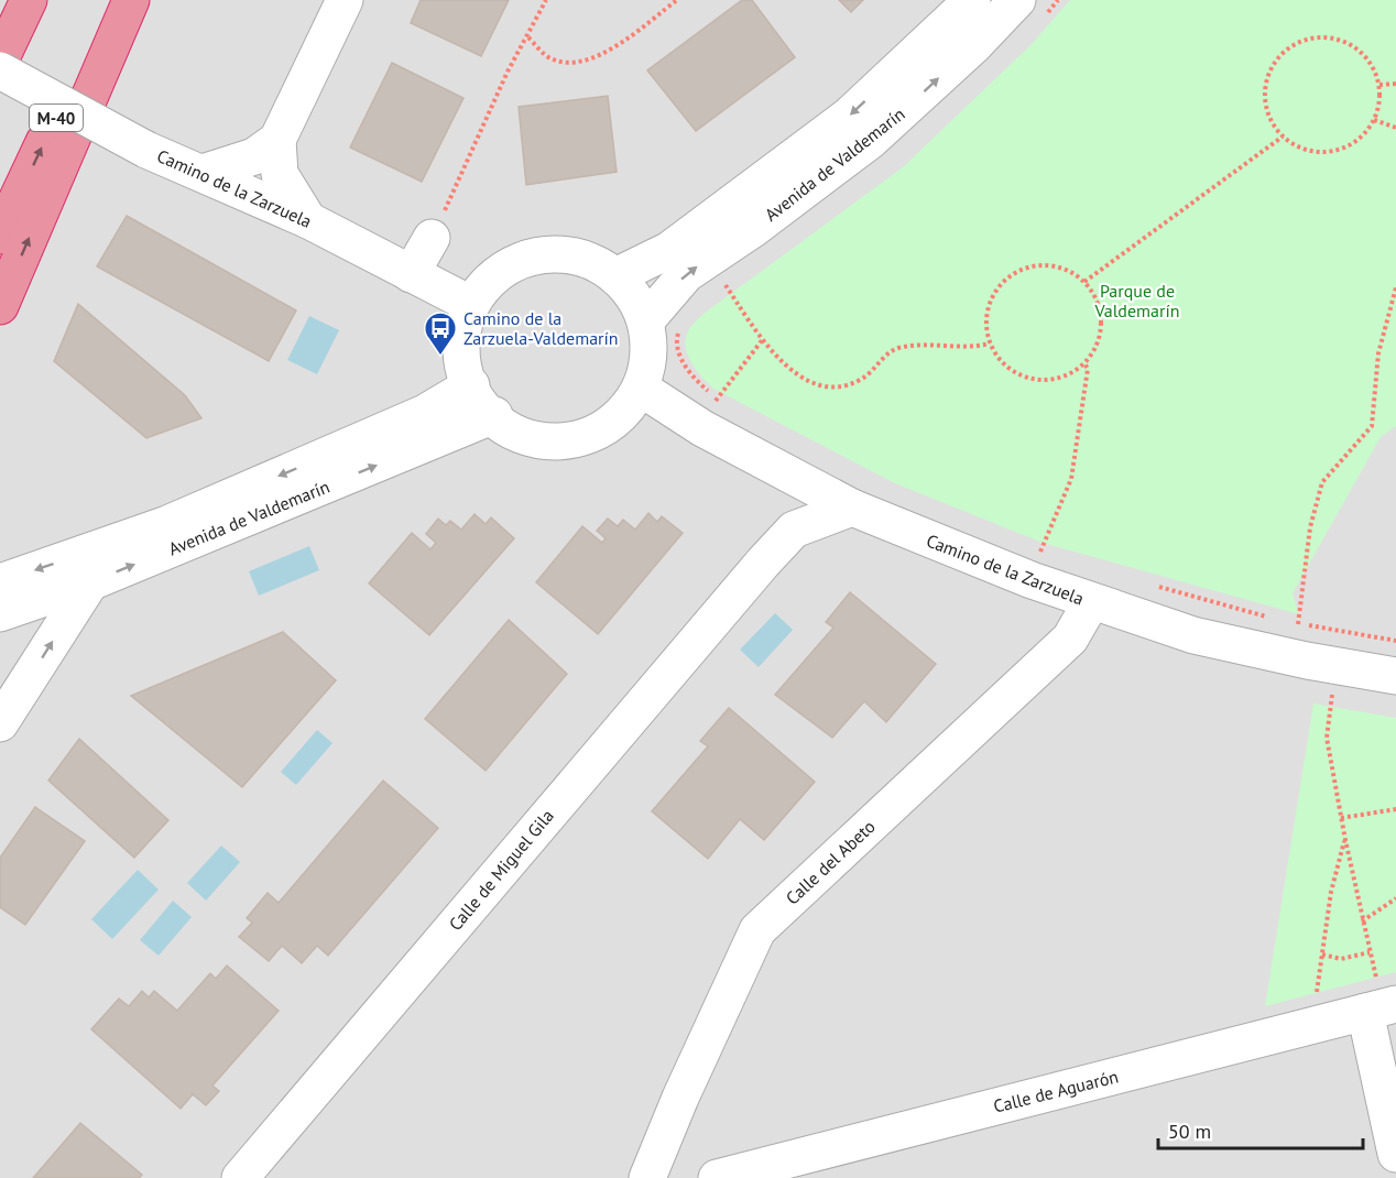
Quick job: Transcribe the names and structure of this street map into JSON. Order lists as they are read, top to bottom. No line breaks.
{"streets":{"highway":["M-40"],"street":["Avenida de Valdemarín","Camino de la Zarzuela","Calle del Abeto","Calle de Miguel Gila","Calle de Aguarón"]},"crossings":[["Avenida de Valdemarín","Camino de la Zarzuela"],["Camino de la Zarzuela","Calle del Abeto"],["Camino de la Zarzuela","Calle de Miguel Gila"]],"parks":["Parque de Valdemarín"],"places":{"bus stop":["Camino de la Zarzuela-Valdemarín"]},"scale_bar":"50 m"}
